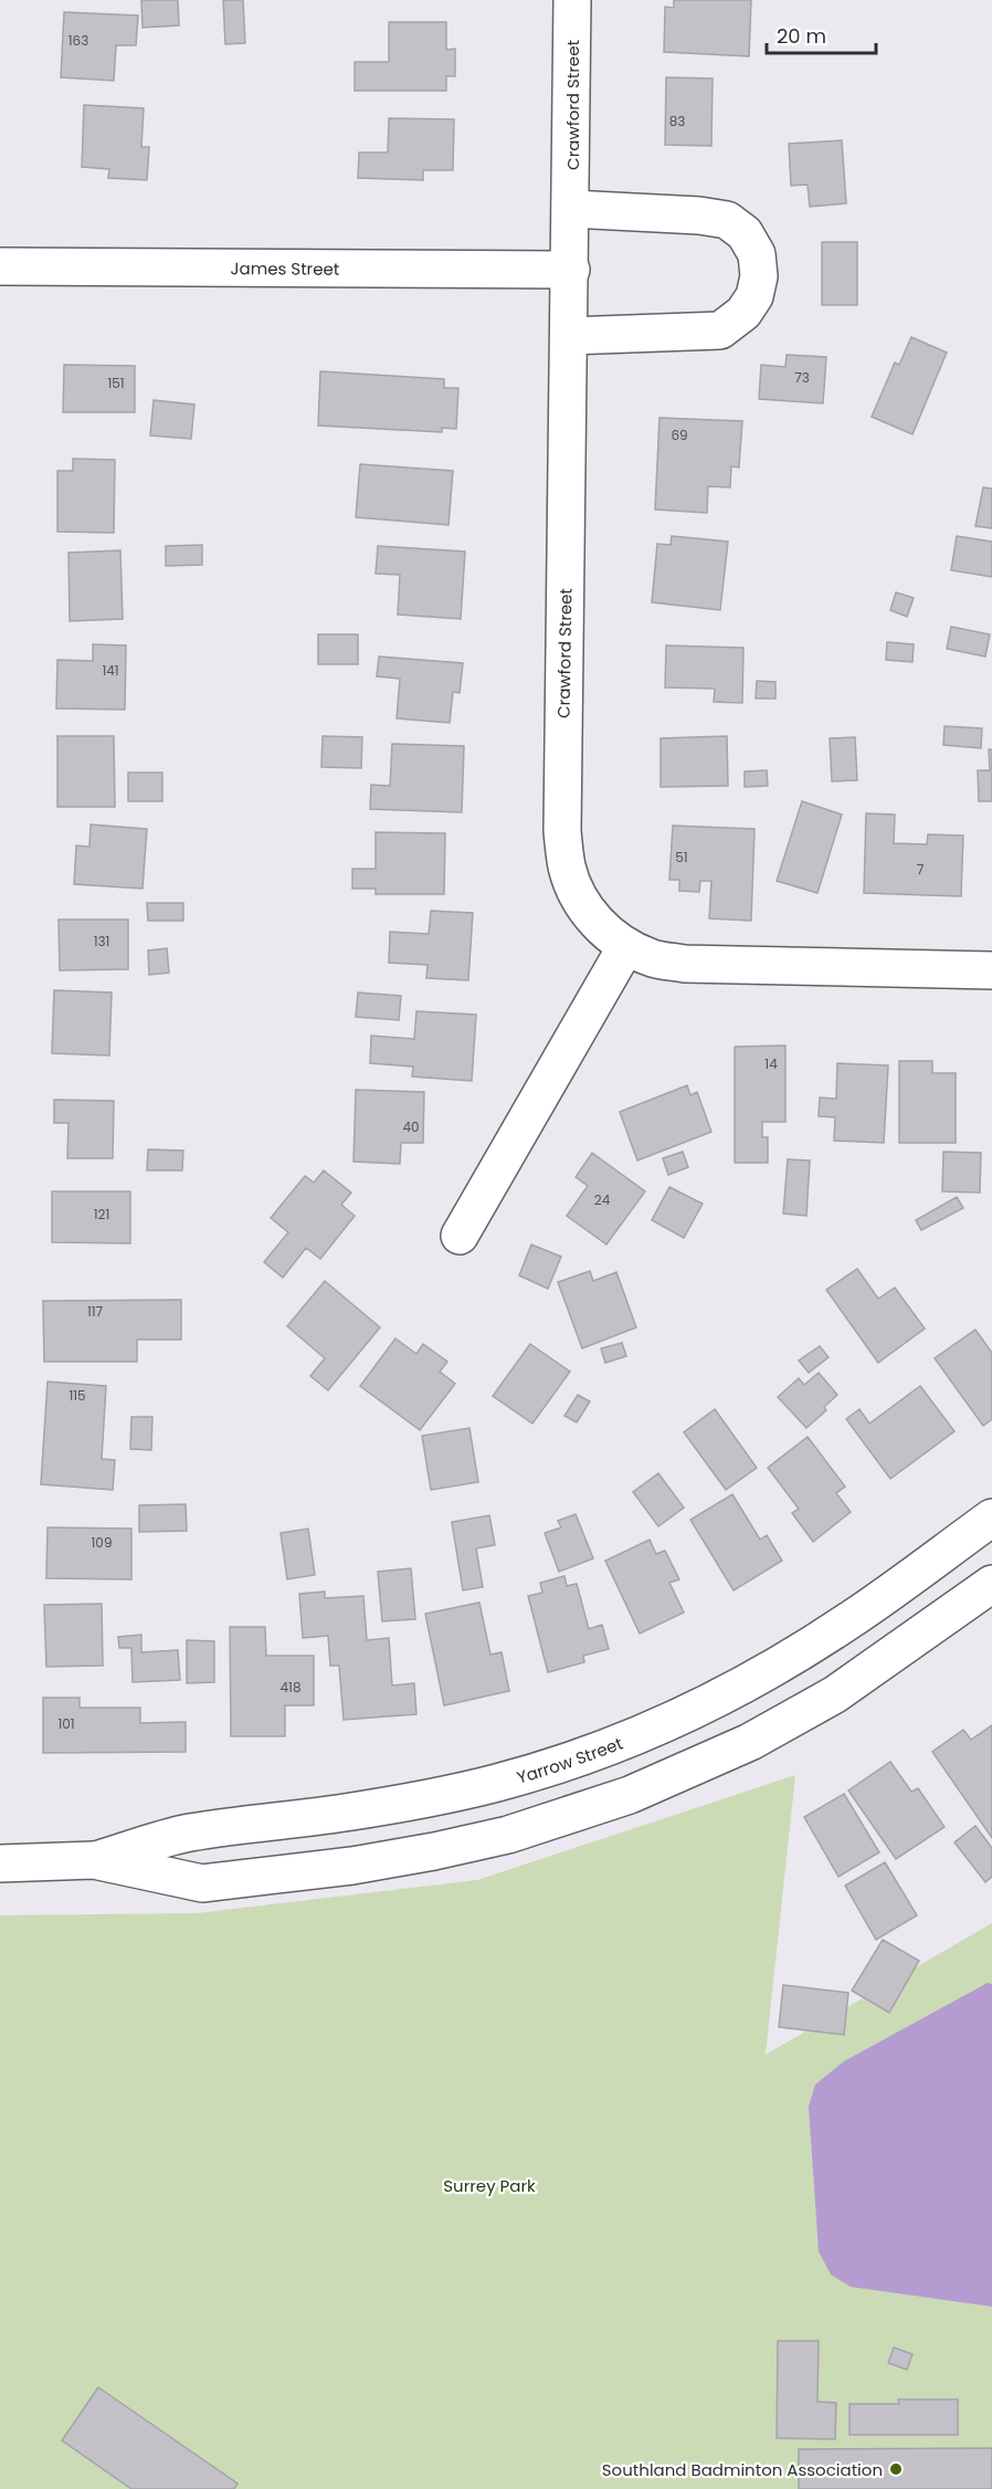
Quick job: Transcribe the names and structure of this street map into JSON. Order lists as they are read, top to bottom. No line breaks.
{"streets":{"street":["Crawford Street","James Street","Yarrow Street"]},"crossings":[["Crawford Street","James Street"]],"parks":["Surrey Park"],"places":["Southland Badminton Association"],"house_numbers":["163","83","73","151","69","141","51","7","131","14","40","24","121","117","115","109","418","101"],"scale_bar":"20 m"}
